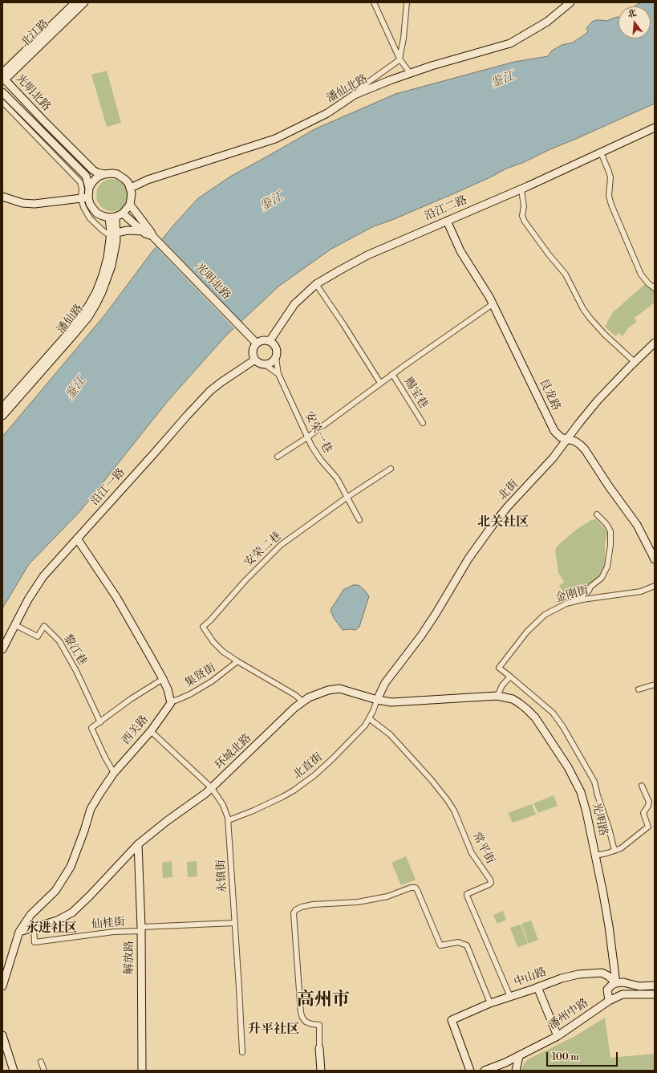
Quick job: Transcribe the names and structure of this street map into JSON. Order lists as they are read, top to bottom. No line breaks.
{"streets":{"street":["北江路","潘仙北路","光明北路","沿江二路","潘仙路","赐宝巷","艮龙路","安荣一巷","沿江一路","北街","安荣二巷","金刚街","黎江巷","集贤街","西关路","环城北路","北直街","光明路","常平街","永镇街","仙桂街","解放路","中山路","潘州中路"]},"crossings":[["北江路","光明北路"],["潘仙北路","光明北路"],["潘仙北路","潘仙路"],["光明北路","沿江二路"],["光明北路","潘仙路"],["光明北路","沿江一路"],["沿江二路","艮龙路"],["沿江二路","沿江一路"],["艮龙路","北街"],["安荣一巷","安荣二巷"],["沿江一路","黎江巷"],["北街","环城北路"],["北街","北直街"],["安荣二巷","集贤街"],["集贤街","西关路"],["集贤街","环城北路"],["西关路","环城北路"],["西关路","永镇街"],["环城北路","北直街"],["环城北路","光明路"],["环城北路","永镇街"],["环城北路","仙桂街"],["环城北路","解放路"],["北直街","常平街"],["北直街","永镇街"],["光明路","中山路"],["常平街","中山路"],["永镇街","仙桂街"],["仙桂街","解放路"]],"districts":["北关社区","永进社区","高州市","升平社区"],"water":["鉴江"],"scale_bar":"100 m","north":"top"}
